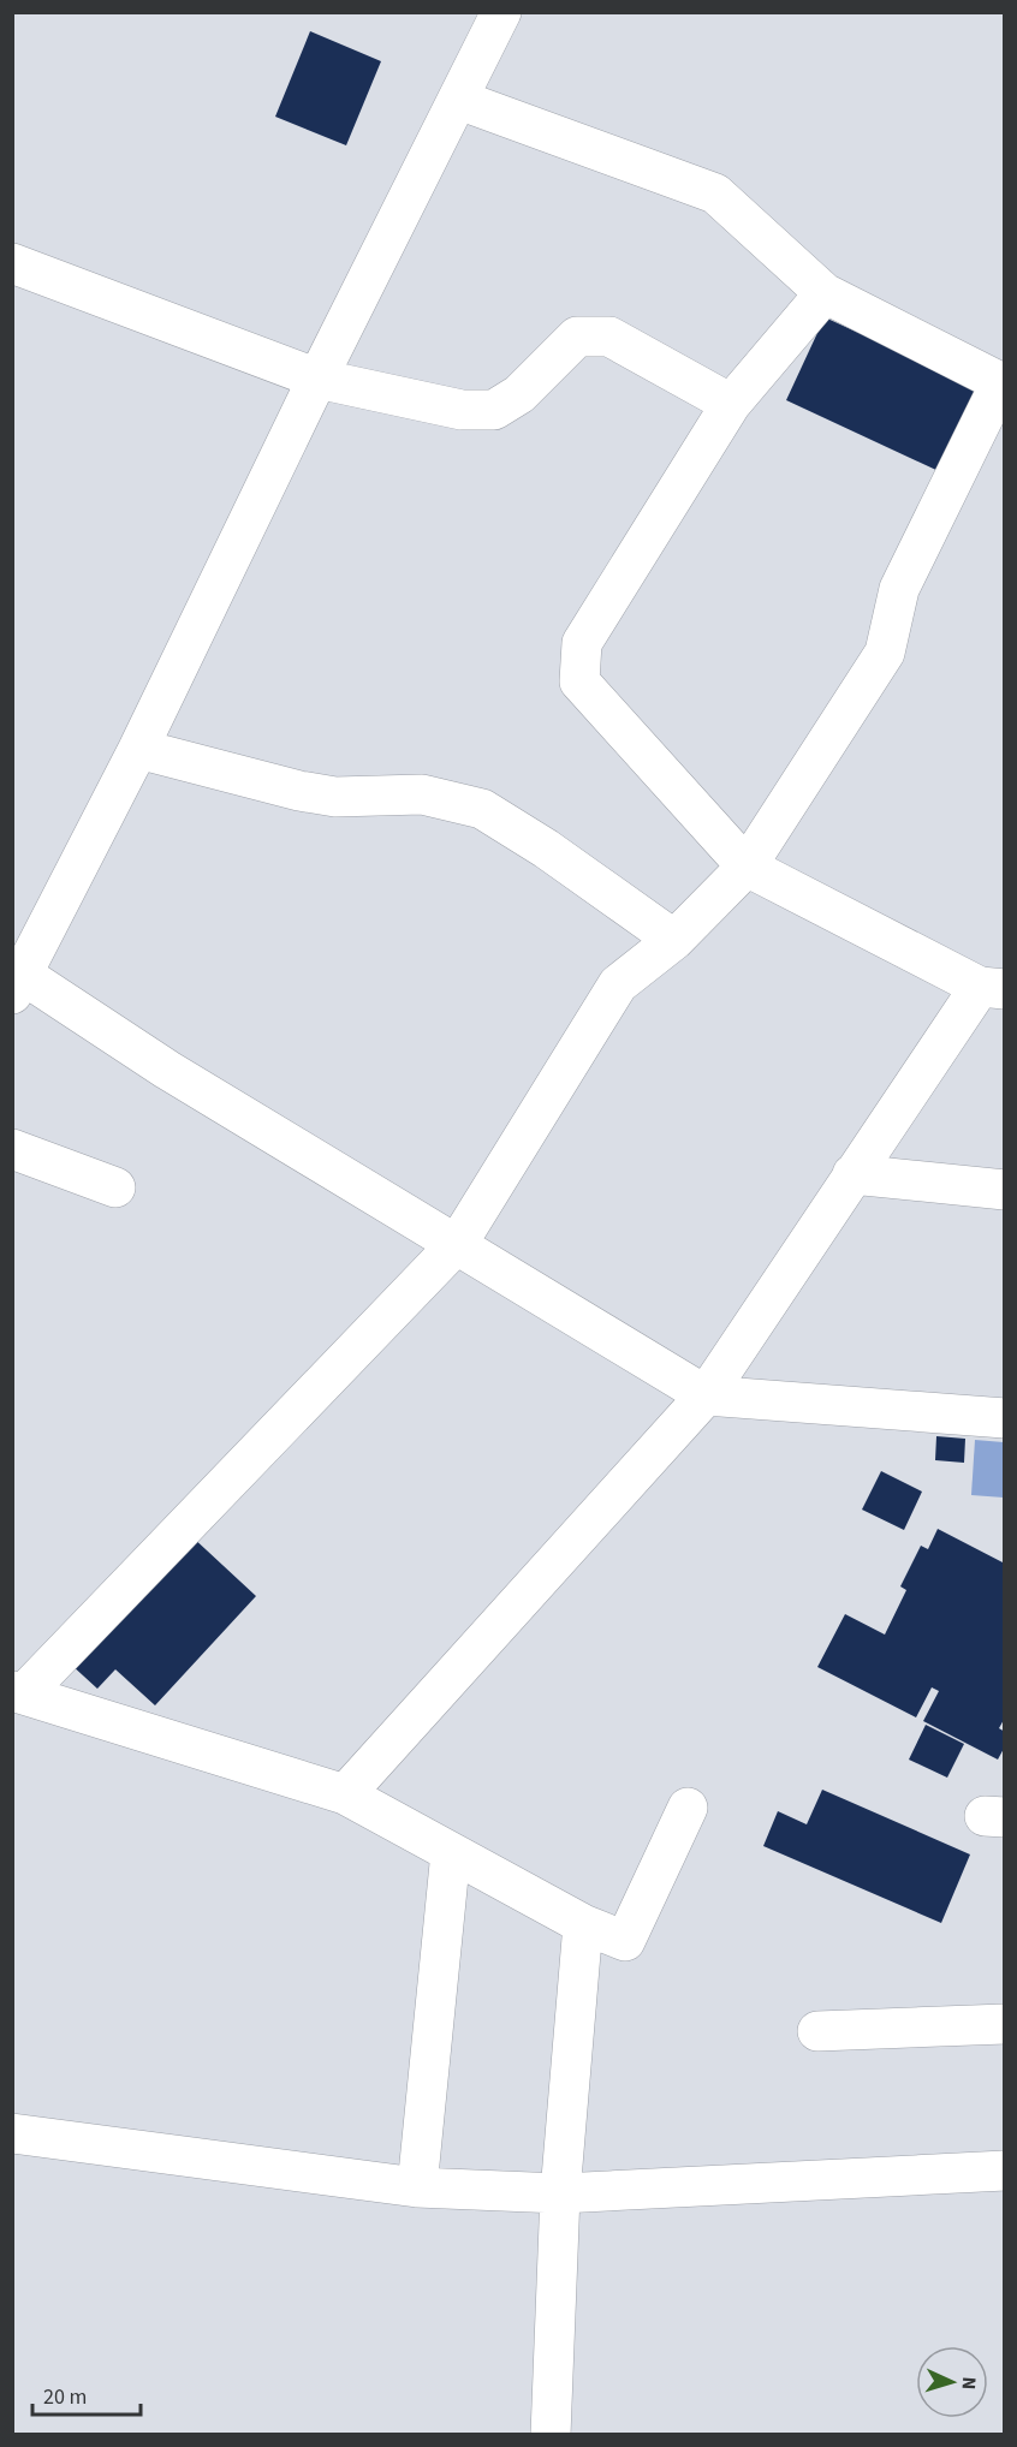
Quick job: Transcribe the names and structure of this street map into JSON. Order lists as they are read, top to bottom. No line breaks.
{"scale_bar":"20 m","north":"right"}
